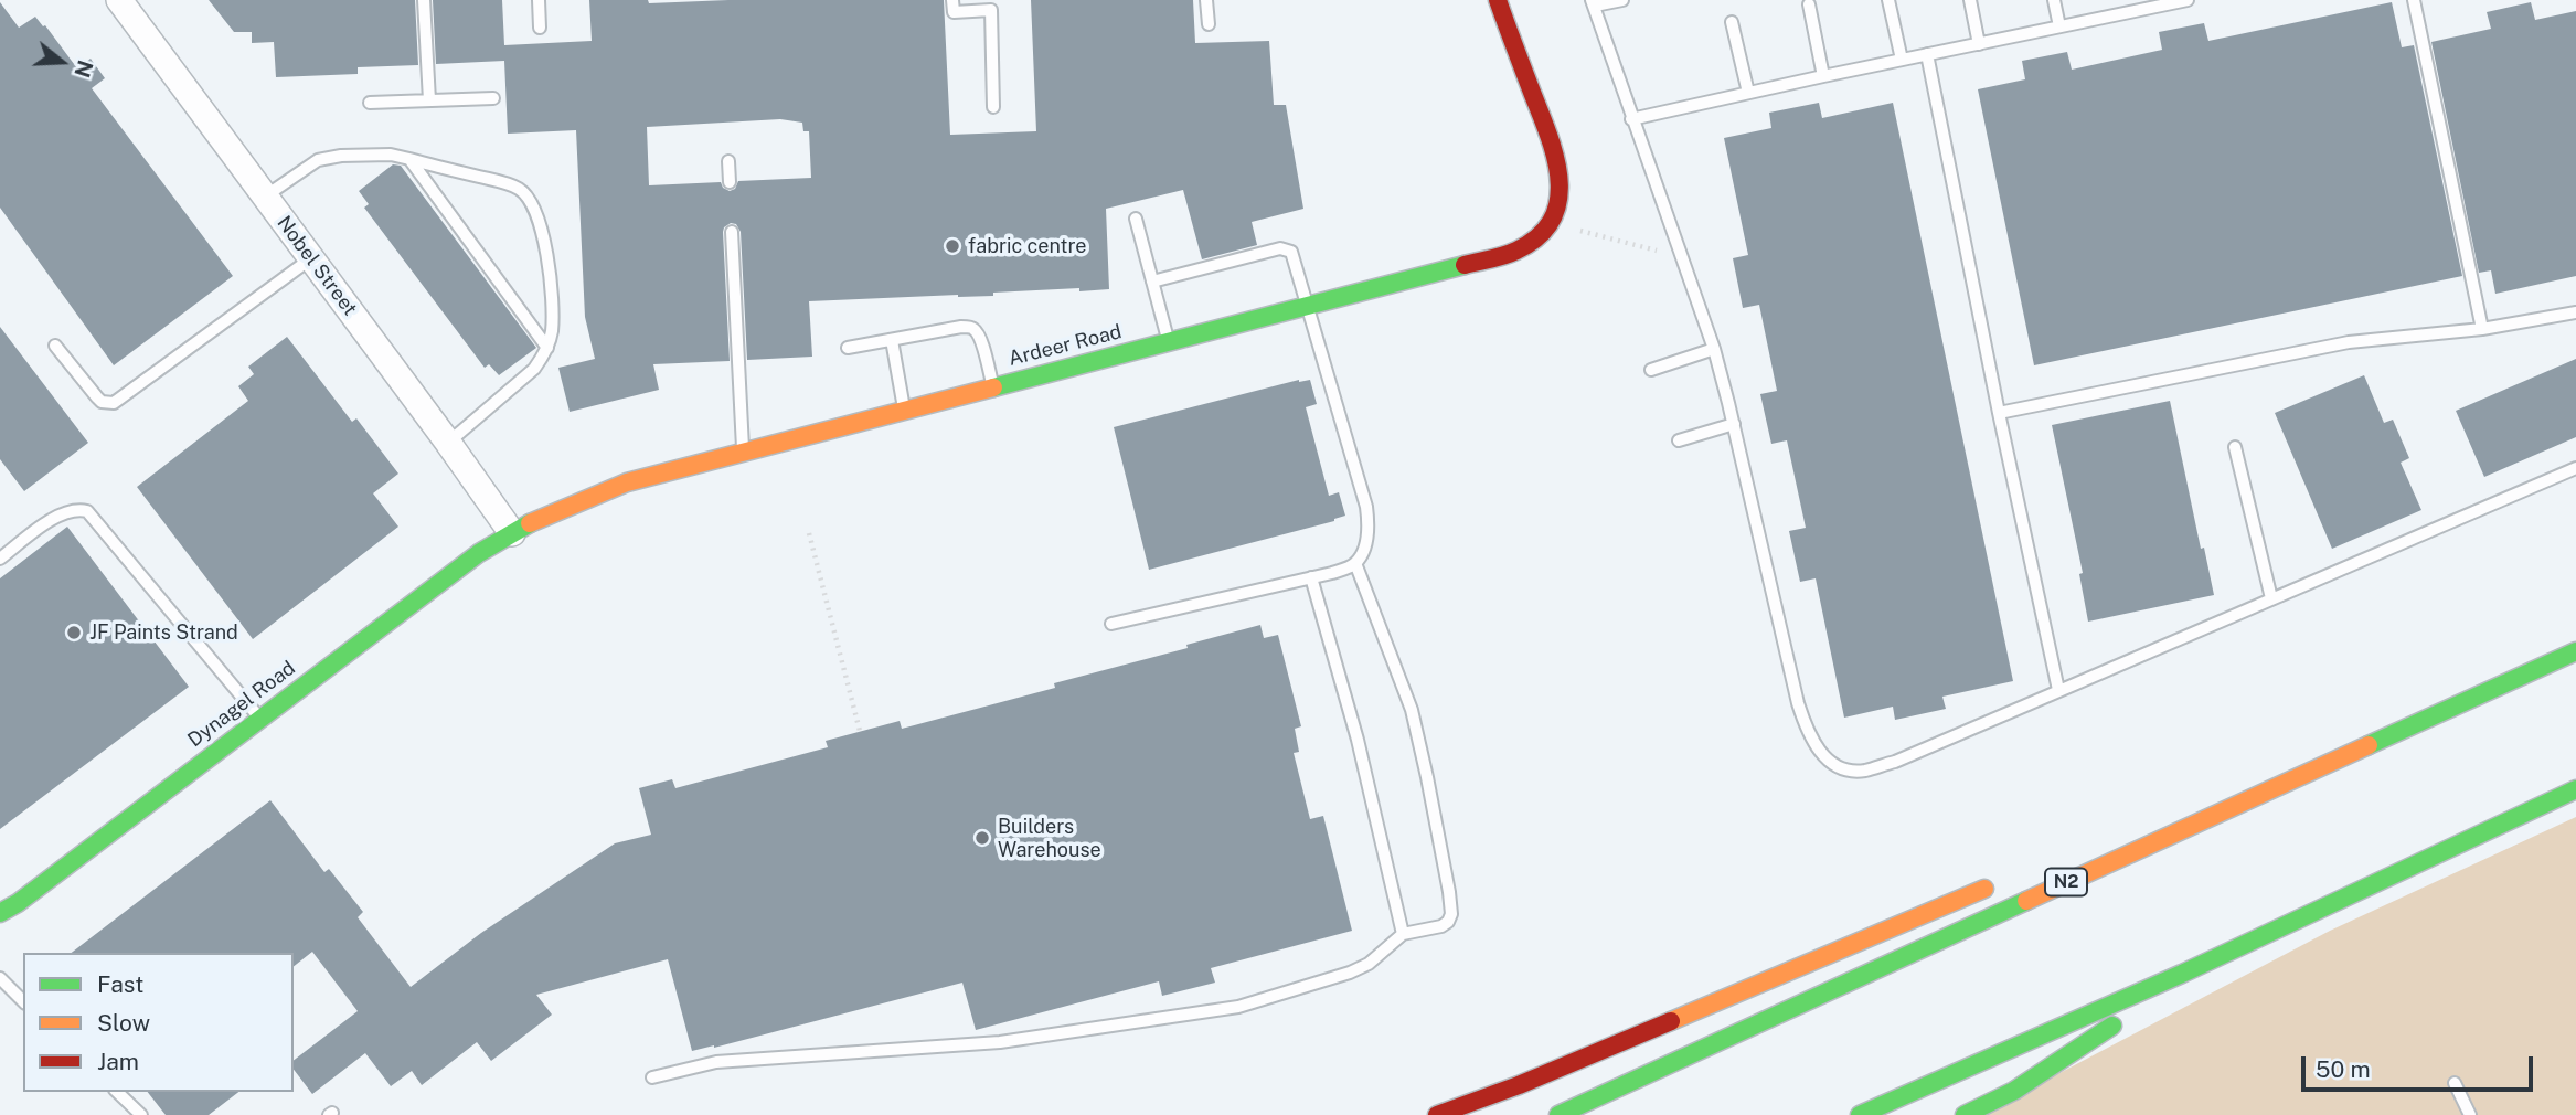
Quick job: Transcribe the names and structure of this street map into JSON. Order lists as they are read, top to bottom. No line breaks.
{"streets":{"main road":["Ardeer Road","Dynagel Road","N2"],"street":["Nobel Street"]},"crossings":[["Nobel Street","Ardeer Road"],["Nobel Street","Dynagel Road"],["Ardeer Road","Dynagel Road"]],"places":["fabric centre","JF Paints Strand","Builders Warehouse"],"legend":["Fast","Slow","Jam"],"scale_bar":"50 m","north":"right"}
